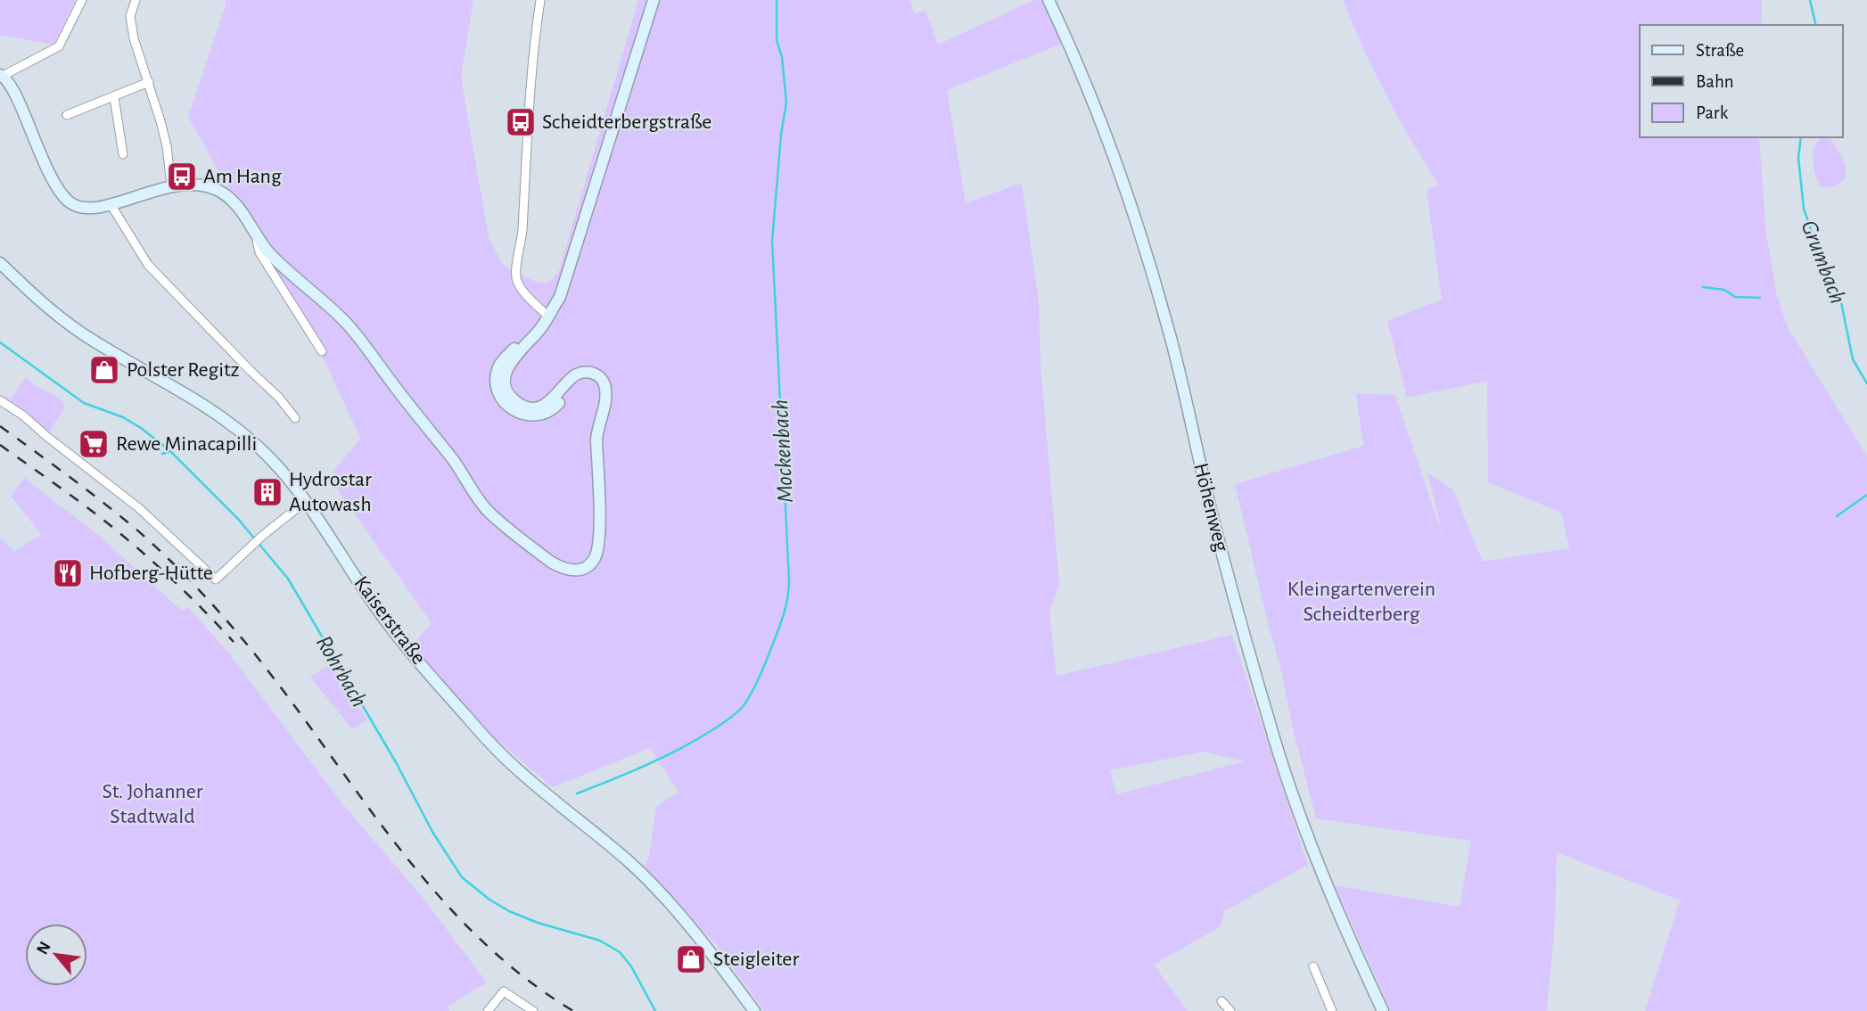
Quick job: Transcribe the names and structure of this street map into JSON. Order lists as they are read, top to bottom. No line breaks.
{"streets":{"street":["Höhenweg","Kaiserstraße"]},"water":["Grumbach","Mockenbach","Rohrbach"],"parks":["Kleingartenverein Scheidterberg","St. Johanner Stadtwald"],"places":{"bus stop":["Scheidterbergstraße","Am Hang"],"shop":["Polster Regitz","Steigleiter"],"supermarket":["Rewe Minacapilli"],"building":["Hydrostar Autowash"],"restaurant":["Hofberg-Hütte"]},"legend":["Straße","Bahn","Park"],"north":"top left"}
